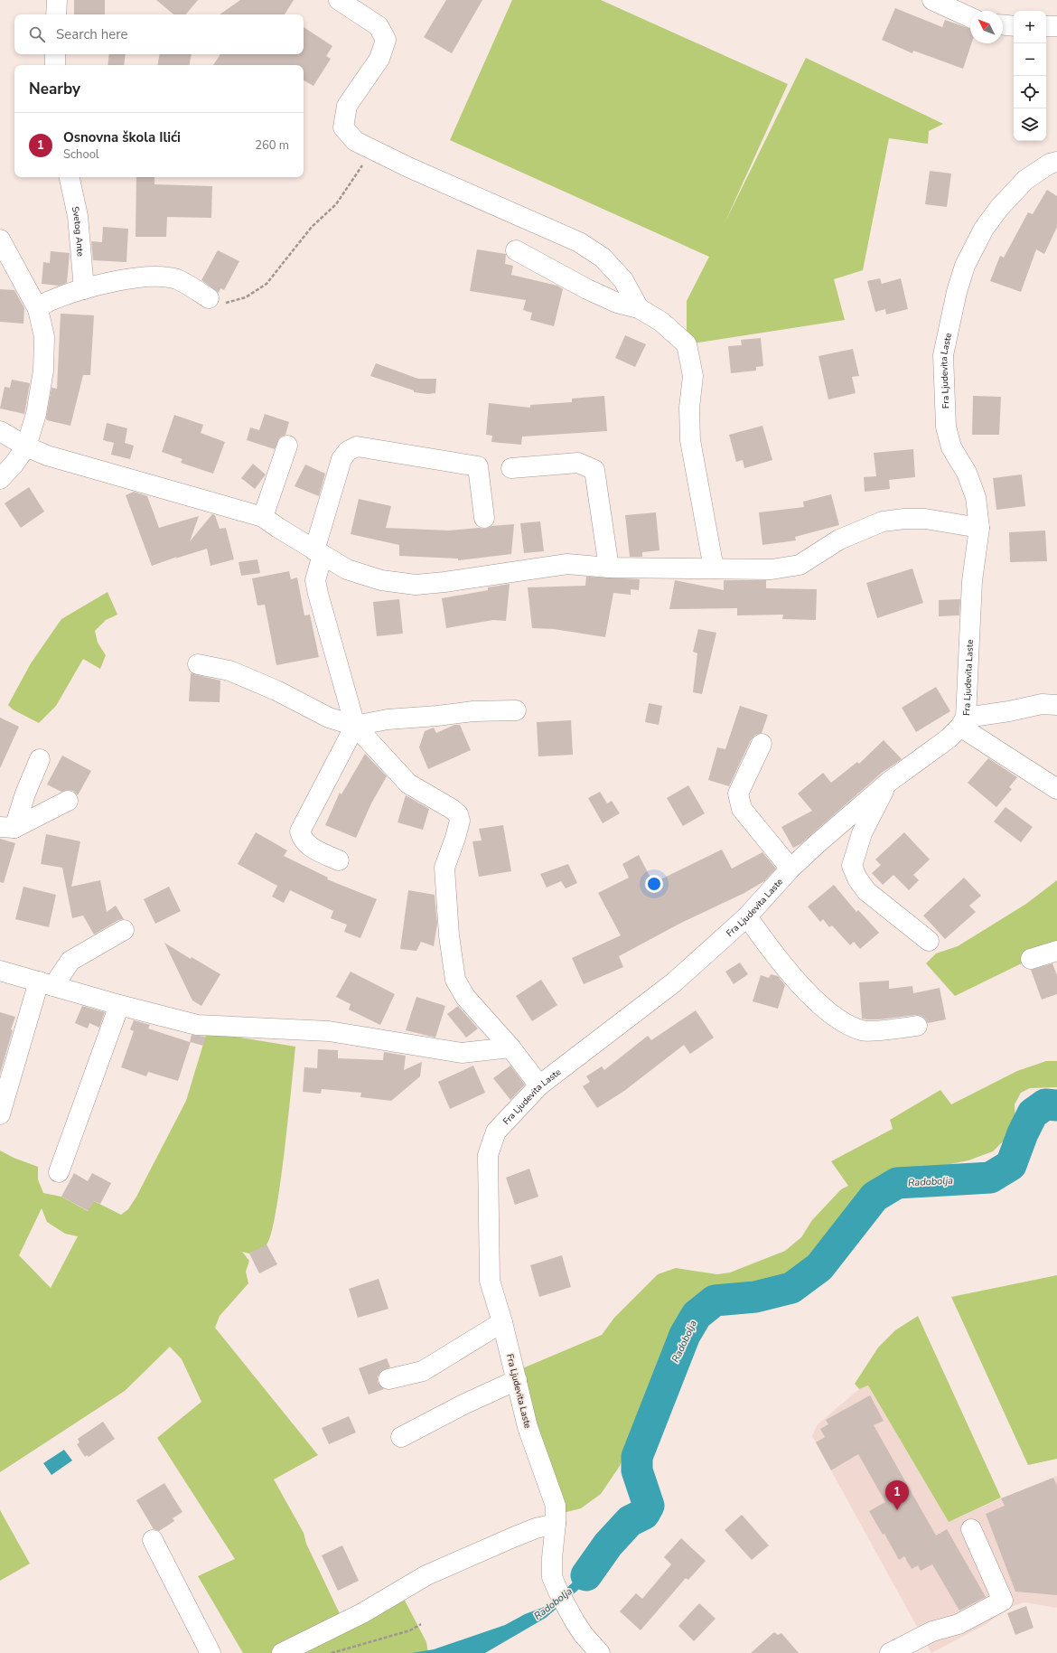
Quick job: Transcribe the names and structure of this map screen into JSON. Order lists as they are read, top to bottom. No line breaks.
{"streets":{"street":["Svetog Ante","Fra Ljudevita Laste"]},"water":["Radobolja"],"north":"top left","page":{"map_buttons":["+","−"],"search":"Search here","heading":"Nearby","list":[{"mark":"1","name":"Osnovna škola Ilići","note":"School","value":"260 m"}],"pins":"1"}}
